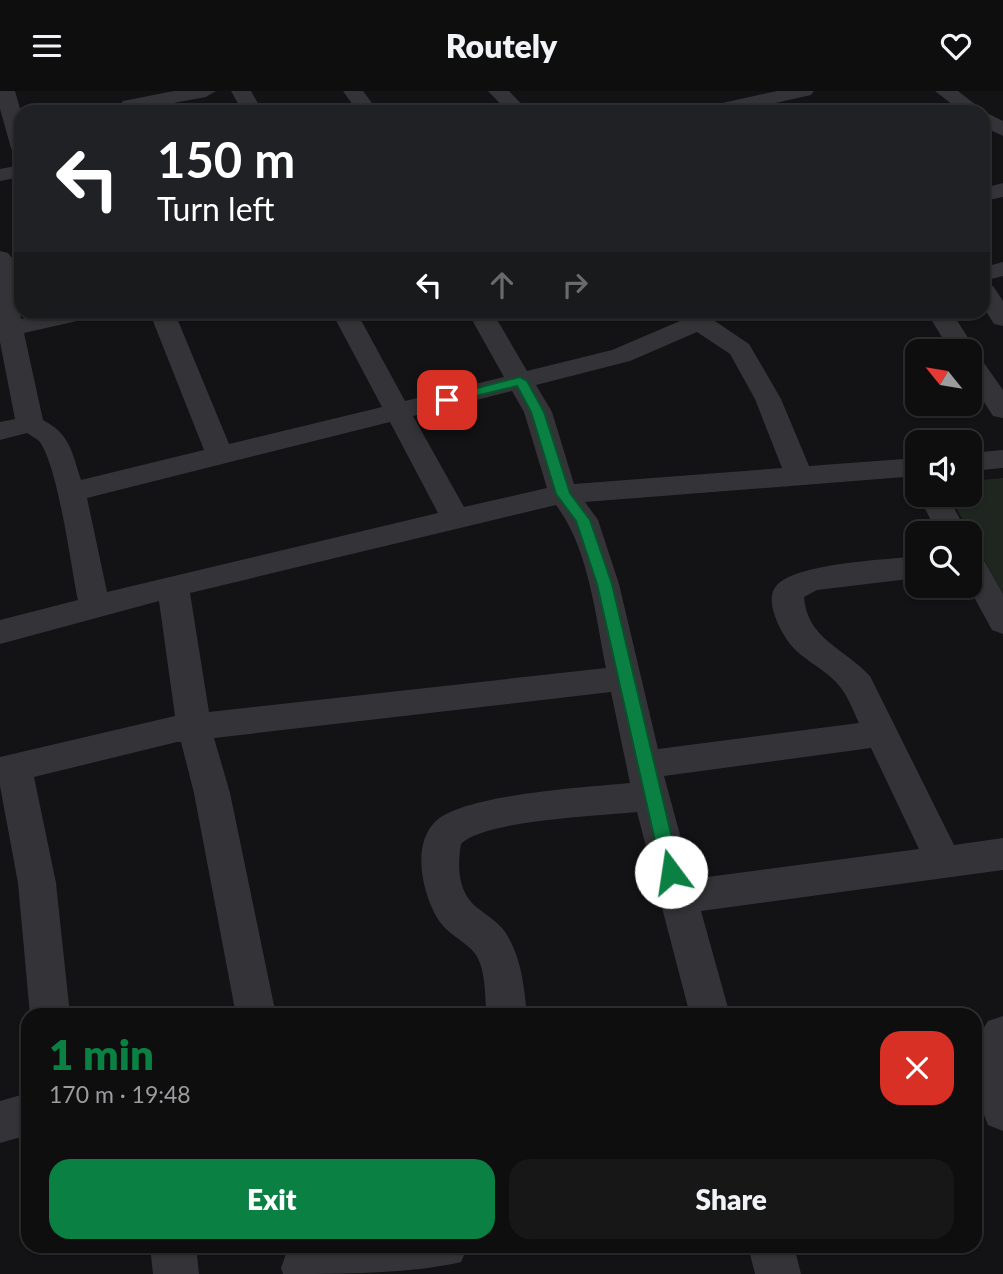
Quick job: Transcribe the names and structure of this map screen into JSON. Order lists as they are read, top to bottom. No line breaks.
{"north":"top left","page":{"header":"Routely","turn":["150 m","Turn left"],"heading":["1 min","170 m · 19:48"],"buttons":["Exit","Share"]}}
